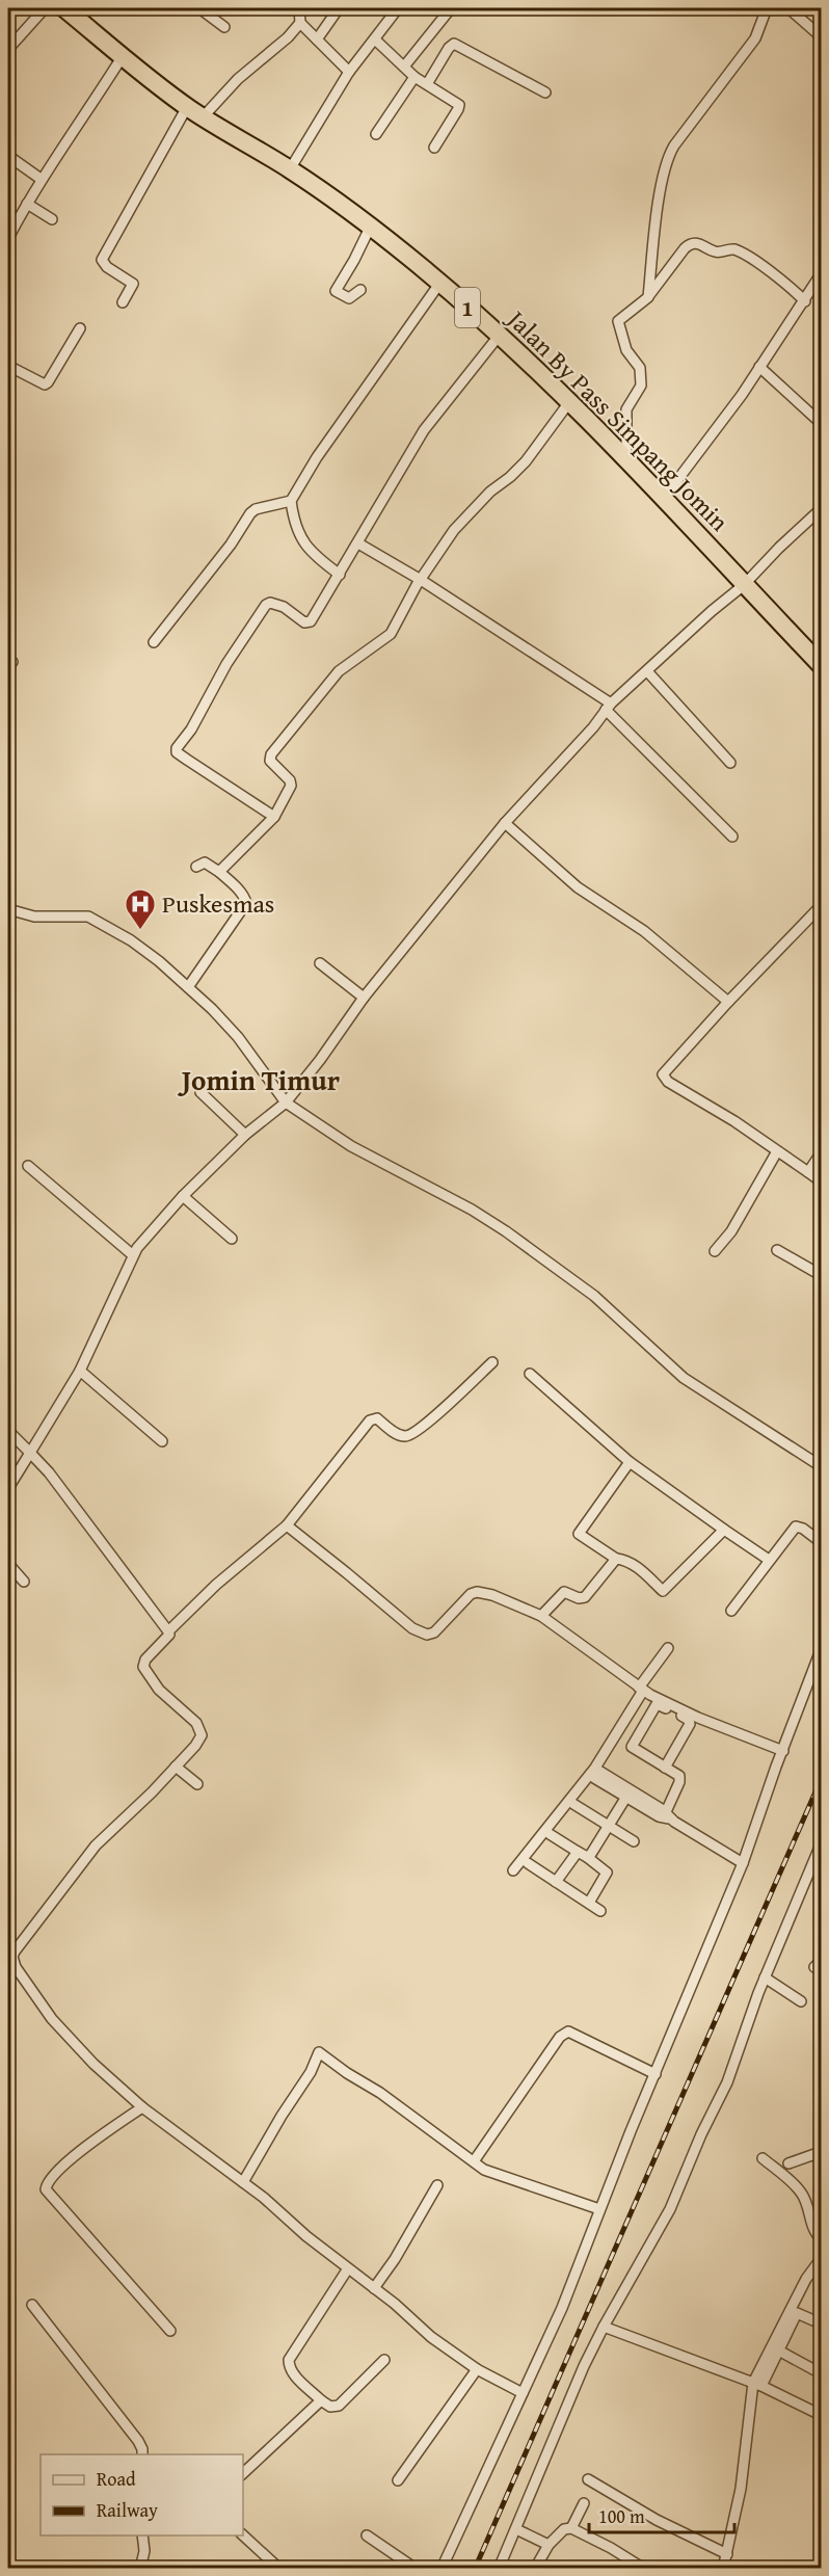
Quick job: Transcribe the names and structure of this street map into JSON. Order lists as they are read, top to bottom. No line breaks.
{"streets":{"highway":["1","Jalan By Pass Simpang Jomin"]},"districts":["Jomin Timur"],"places":{"hospital":["Puskesmas"]},"legend":["Road","Railway"],"scale_bar":"100 m"}
